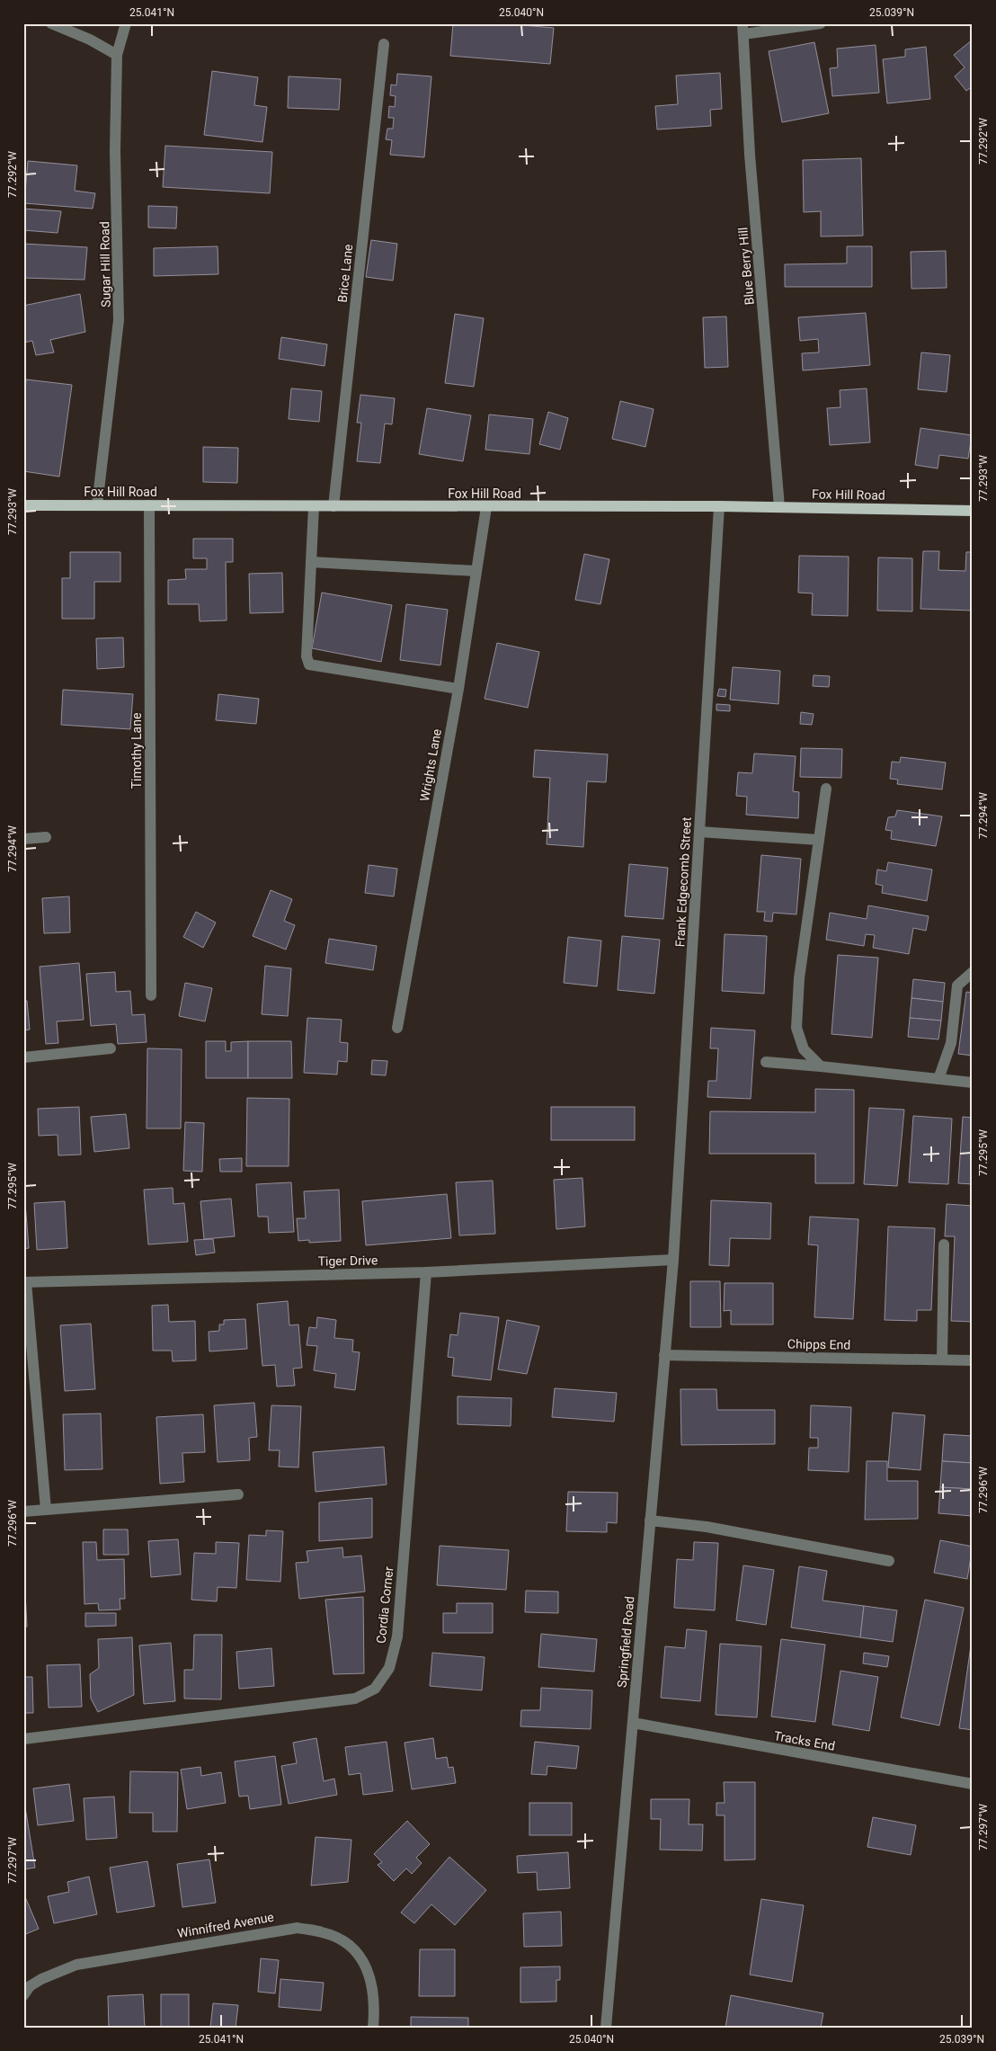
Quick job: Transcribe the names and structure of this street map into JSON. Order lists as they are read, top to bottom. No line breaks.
{"streets":{"main road":["Fox Hill Road"],"street":["Sugar Hill Road","Blue Berry Hill","Brice Lane","Timothy Lane","Wrights Lane","Frank Edgecomb Street","Tiger Drive","Chipps End","Cordia Corner","Springfield Road","Tracks End","Winnifred Avenue"]},"crossings":[["Sugar Hill Road","Fox Hill Road"],["Blue Berry Hill","Fox Hill Road"],["Brice Lane","Fox Hill Road"],["Fox Hill Road","Timothy Lane"],["Fox Hill Road","Wrights Lane"],["Fox Hill Road","Frank Edgecomb Street"],["Frank Edgecomb Street","Tiger Drive"],["Frank Edgecomb Street","Springfield Road"],["Tiger Drive","Cordia Corner"],["Tiger Drive","Springfield Road"],["Chipps End","Springfield Road"],["Springfield Road","Tracks End"]],"coordinates":["25.041°N","25.040°N","25.039°N","77.292°W","77.293°W","77.294°W","77.295°W","77.296°W","77.297°W"]}
